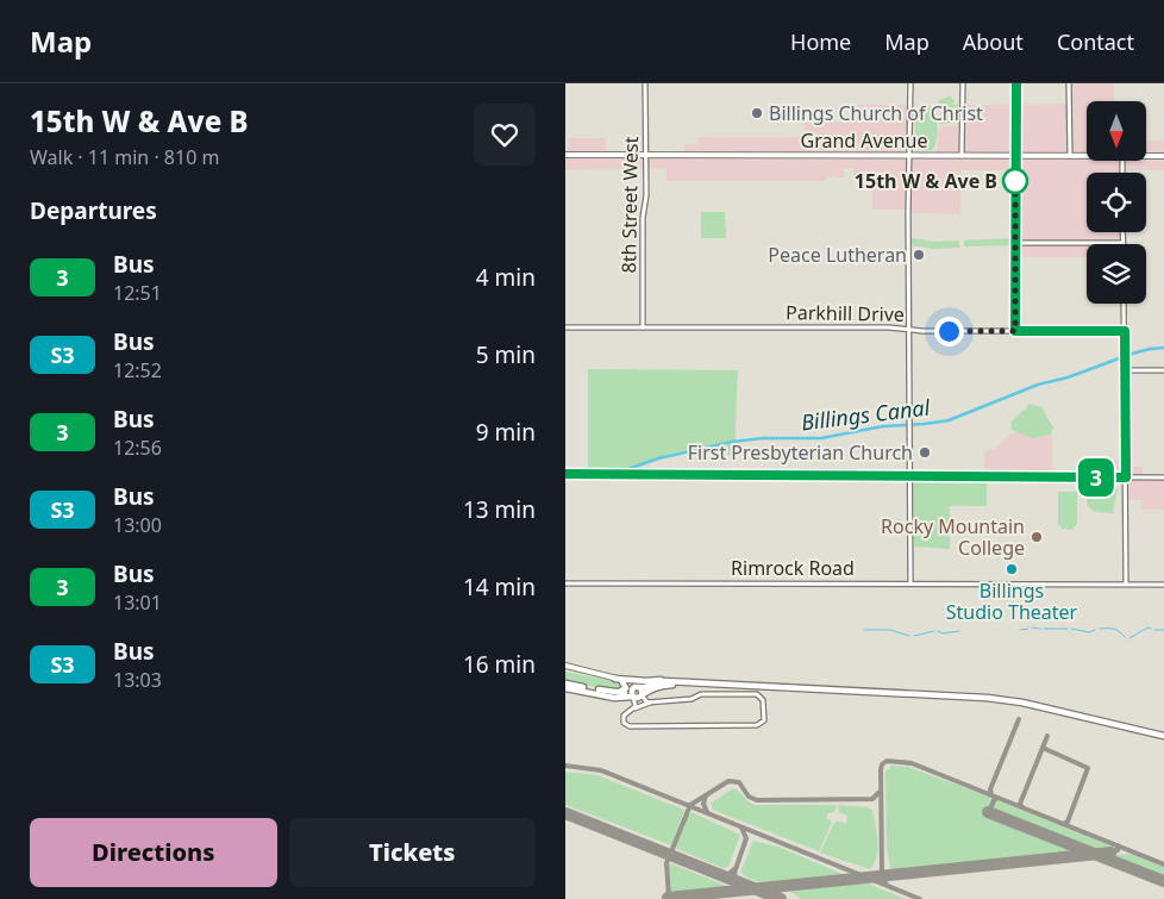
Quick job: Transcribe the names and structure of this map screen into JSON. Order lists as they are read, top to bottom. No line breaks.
{"streets":{"main road":["Grand Avenue"],"street":["8th Street West","Parkhill Drive","Rimrock Road"]},"crossings":[["Grand Avenue","8th Street West"],["8th Street West","Parkhill Drive"]],"water":["Billings Canal"],"places":["Billings Church of Christ","15th W & Ave B","Peace Lutheran","First Presbyterian Church","Rocky Mountain College","Billings Studio Theater"],"lines":["bus line 3"],"north":"bottom","page":{"header":"Map","nav":["Home","Map","About","Contact"],"heading":[["15th W & Ave B","Walk · 11 min · 810 m"],"Departures"],"on_map":"3","list":[{"mark":"3","name":"Bus","note":"12:51","value":"4 min"},{"mark":"S3","name":"Bus","note":"12:52","value":"5 min"},{"mark":"3","name":"Bus","note":"12:56","value":"9 min"},{"mark":"S3","name":"Bus","note":"13:00","value":"13 min"},{"mark":"3","name":"Bus","note":"13:01","value":"14 min"},{"mark":"S3","name":"Bus","note":"13:03","value":"16 min"}],"buttons":["Directions","Tickets"]}}
